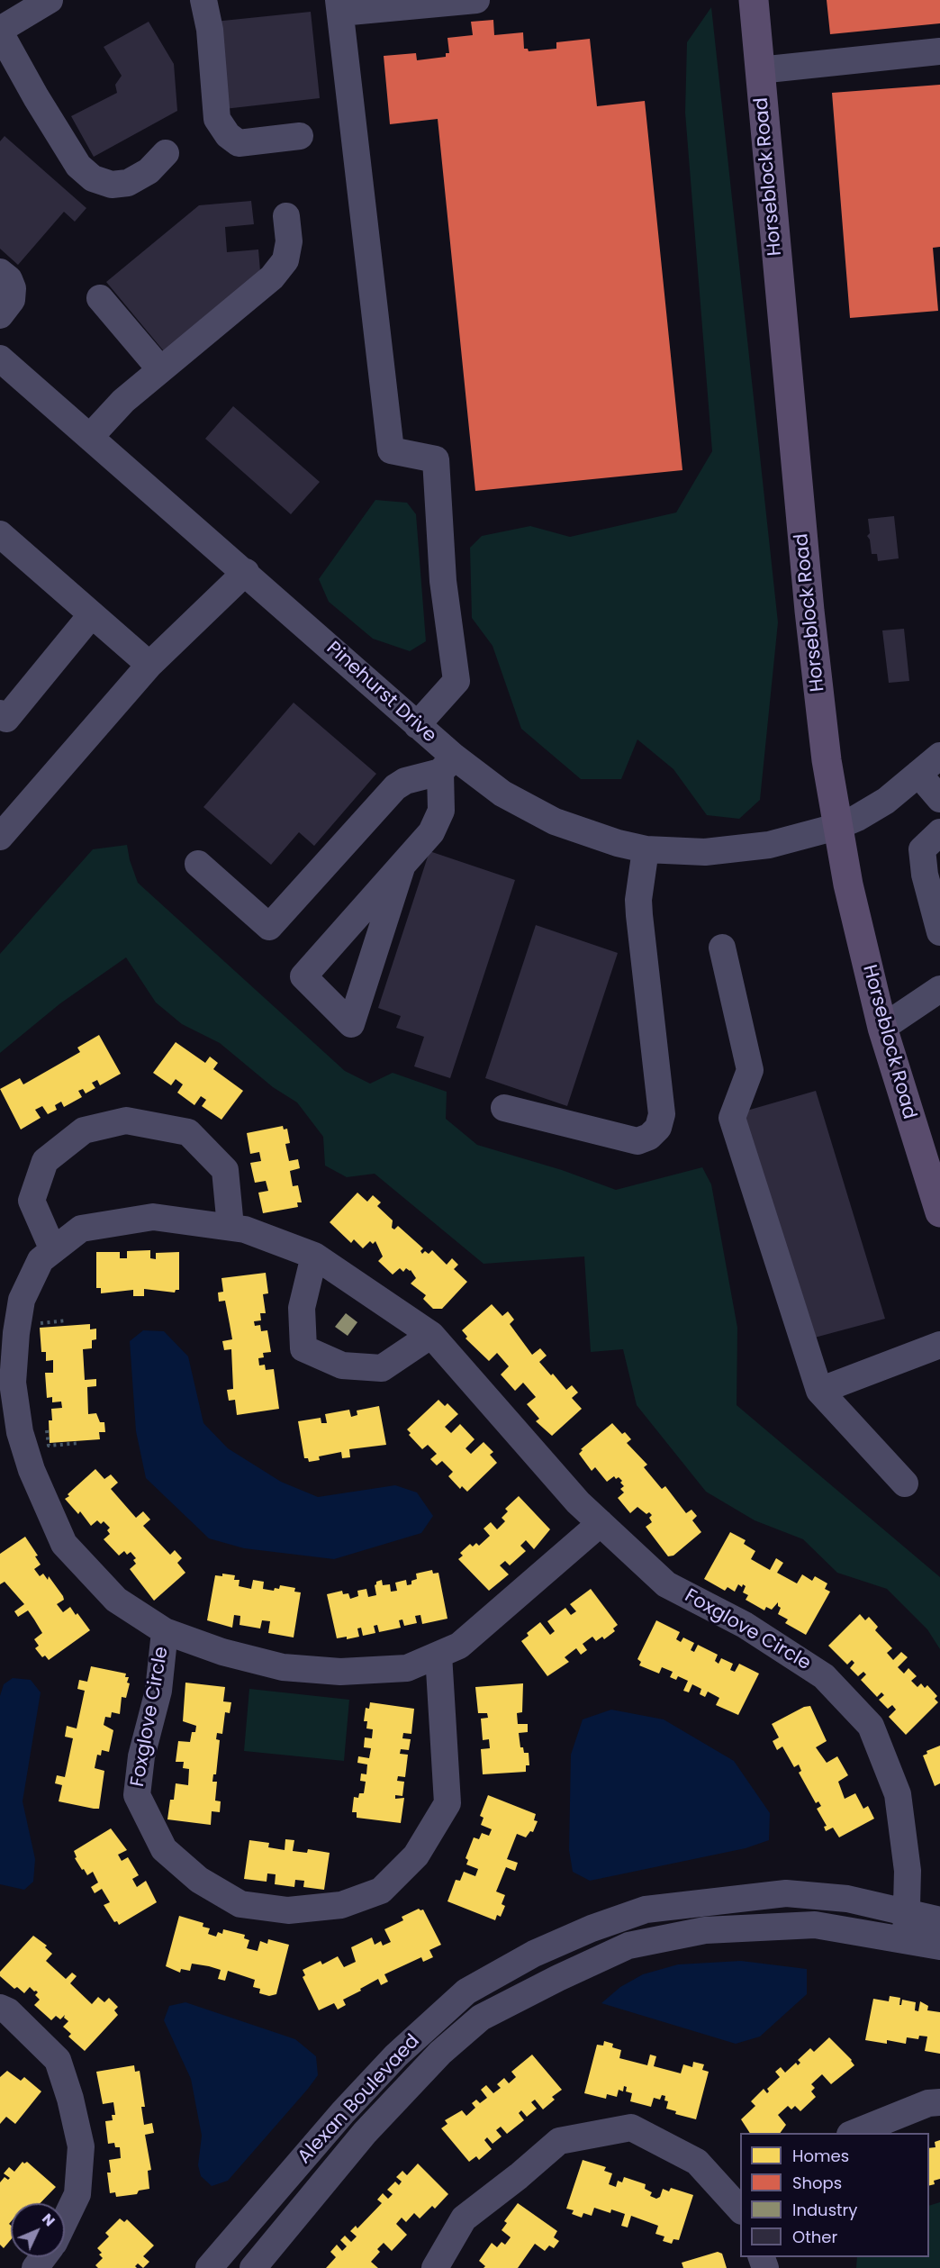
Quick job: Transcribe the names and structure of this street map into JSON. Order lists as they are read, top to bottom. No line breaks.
{"streets":{"main road":["Horseblock Road"],"street":["Pinehurst Drive","Foxglove Circle","Alexan Boulevaed"]},"crossings":[["Horseblock Road","Pinehurst Drive"],["Foxglove Circle","Alexan Boulevaed"]],"legend":["Homes","Shops","Industry","Other"],"north":"top right"}
